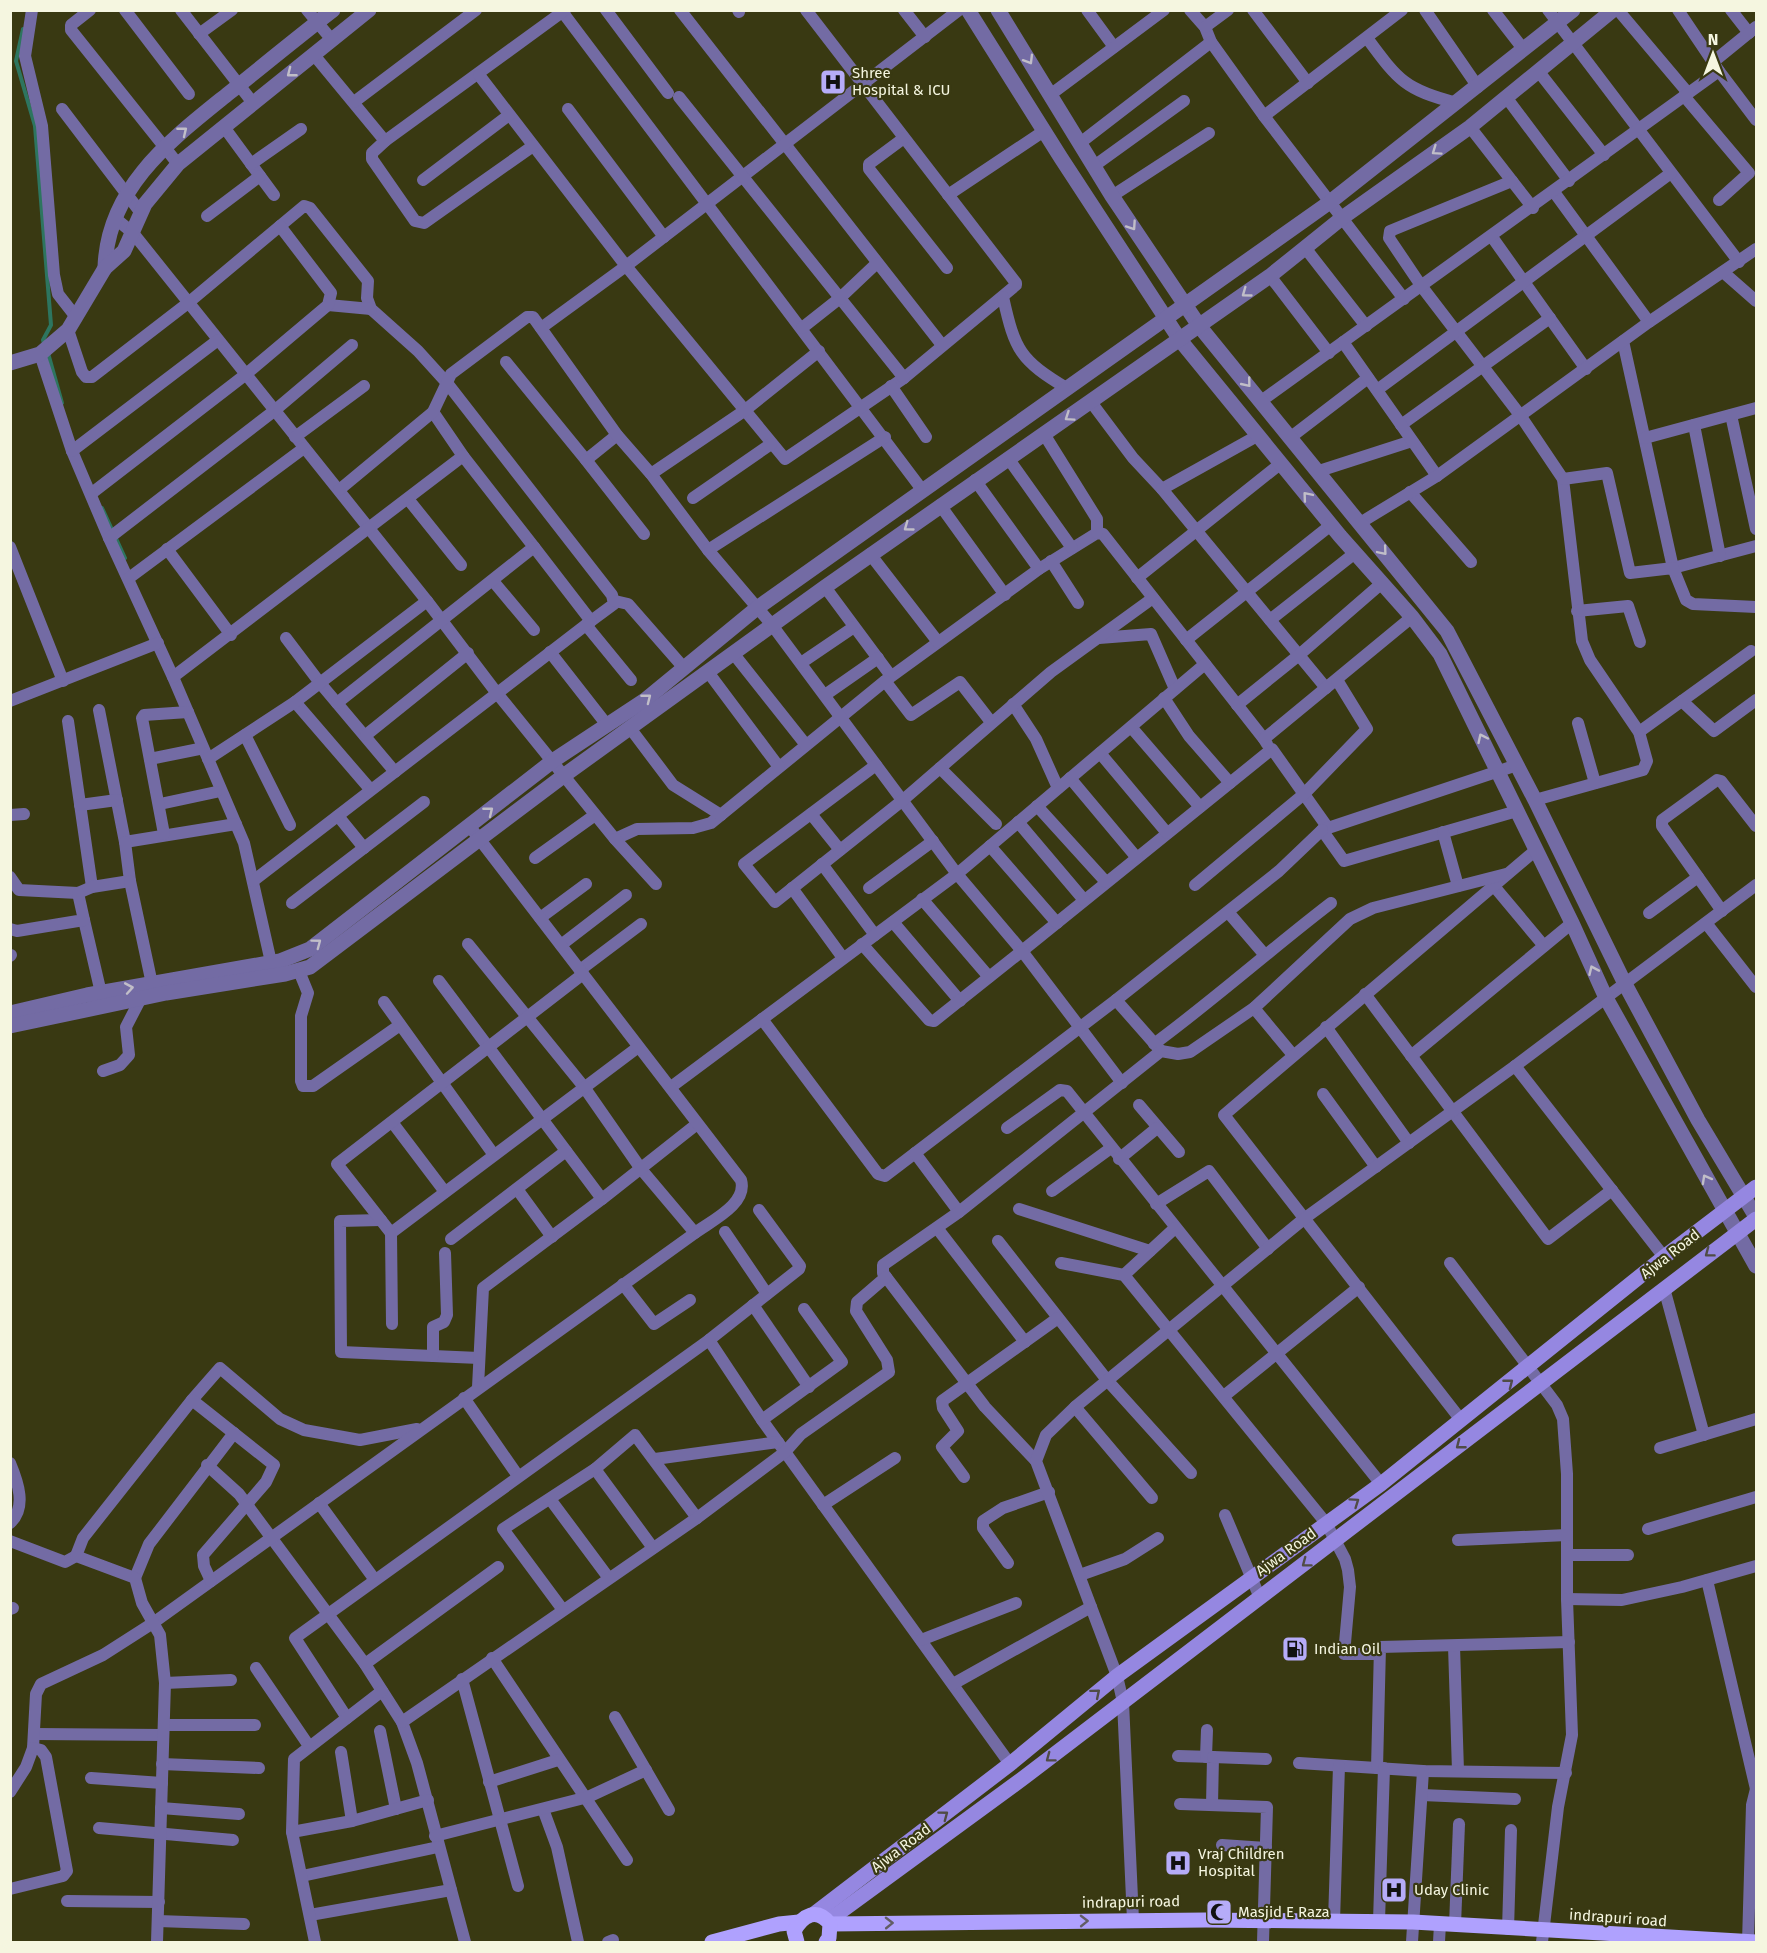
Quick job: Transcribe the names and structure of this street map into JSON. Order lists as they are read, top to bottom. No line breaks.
{"streets":{"main road":["Ajwa Road","indrapuri road"]},"crossings":[["Ajwa Road","indrapuri road"]],"places":{"hospital":["Shree Hospital & ICU","Vraj Children Hospital","Uday Clinic"],"fuel station":["Indian Oil"],"mosque":["Masjid E Raza"]},"north":"top"}
